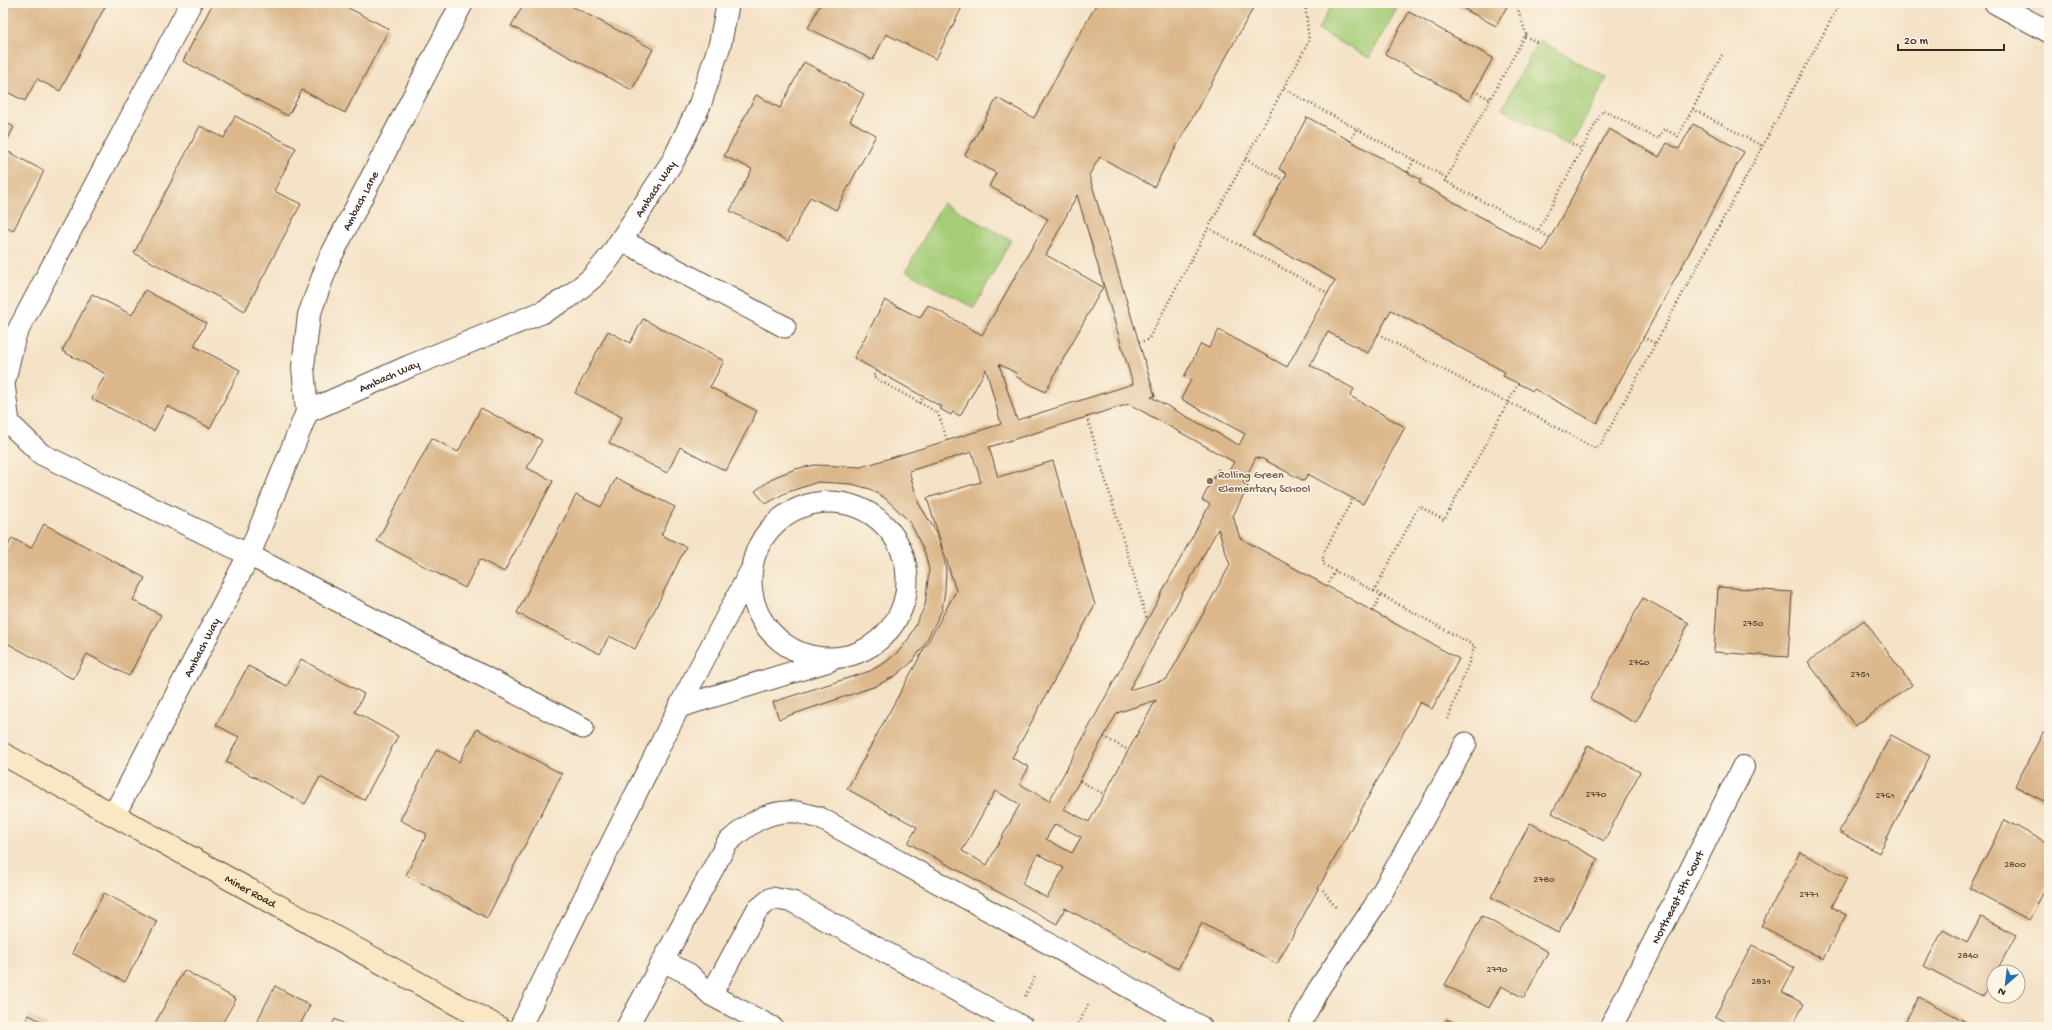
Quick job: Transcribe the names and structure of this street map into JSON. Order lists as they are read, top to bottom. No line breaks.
{"streets":{"street":["Ambach Way","Ambach Lane","Miner Road","Northeast 5th Court"]},"crossings":[["Ambach Way","Ambach Lane"],["Ambach Way","Miner Road"]],"places":["Rolling Green Elementary School"],"house_numbers":["2750","2760","2751","2770","2761","2800","2780","2771","2840","2790","2831"],"scale_bar":"20 m","north":"bottom left"}
